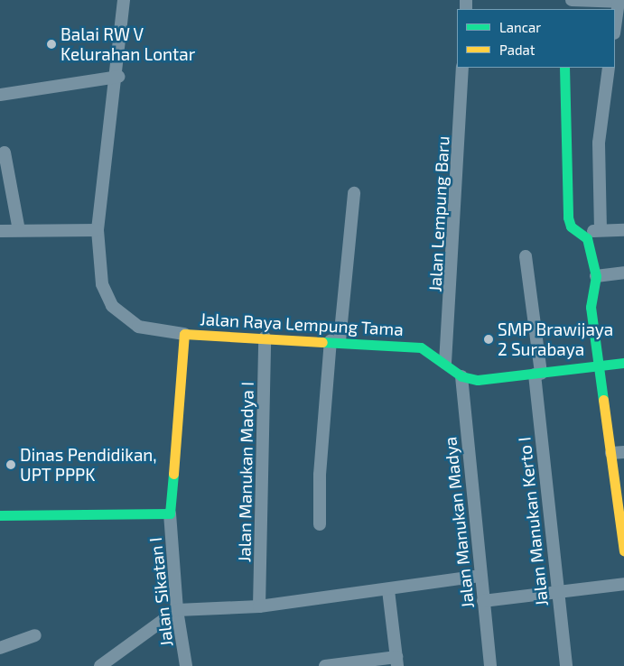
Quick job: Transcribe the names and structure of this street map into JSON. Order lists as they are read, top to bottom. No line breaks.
{"streets":{"street":["Jalan Lempung Baru","Jalan Raya Lempung Tama","Jalan Manukan Madya I","Jalan Manukan Kerto I","Jalan Manukan Madya","Jalan Sikatan I"]},"crossings":[["Jalan Lempung Baru","Jalan Raya Lempung Tama"],["Jalan Raya Lempung Tama","Jalan Manukan Madya I"],["Jalan Raya Lempung Tama","Jalan Manukan Madya"]],"places":["Balai RW V Kelurahan Lontar","SMP Brawijaya 2 Surabaya","Dinas Pendidikan, UPT PPPK"],"legend":["Lancar","Padat"]}
